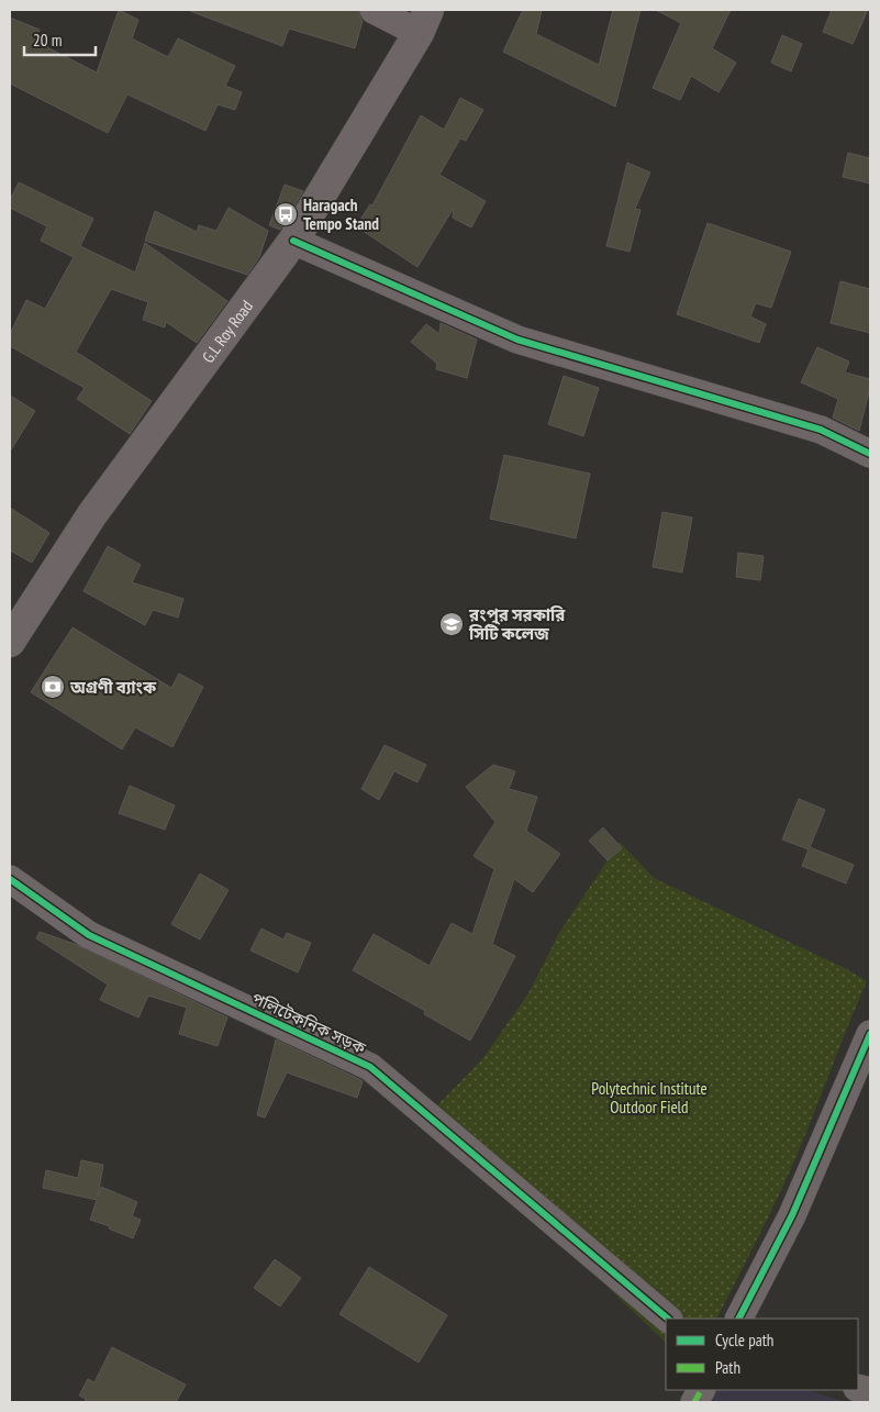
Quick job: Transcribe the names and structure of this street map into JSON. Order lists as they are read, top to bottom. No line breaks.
{"streets":{"main road":["G.L Roy Road"],"street":["পলিটেকনিক সড়ক"]},"parks":["Polytechnic Institute Outdoor Field"],"places":{"bus stop":["Haragach Tempo Stand"],"school or university":["রংপুর সরকারি সিটি কলেজ"],"bank":["অগ্রণী ব্যাংক"]},"legend":["Cycle path","Path"],"scale_bar":"20 m"}
